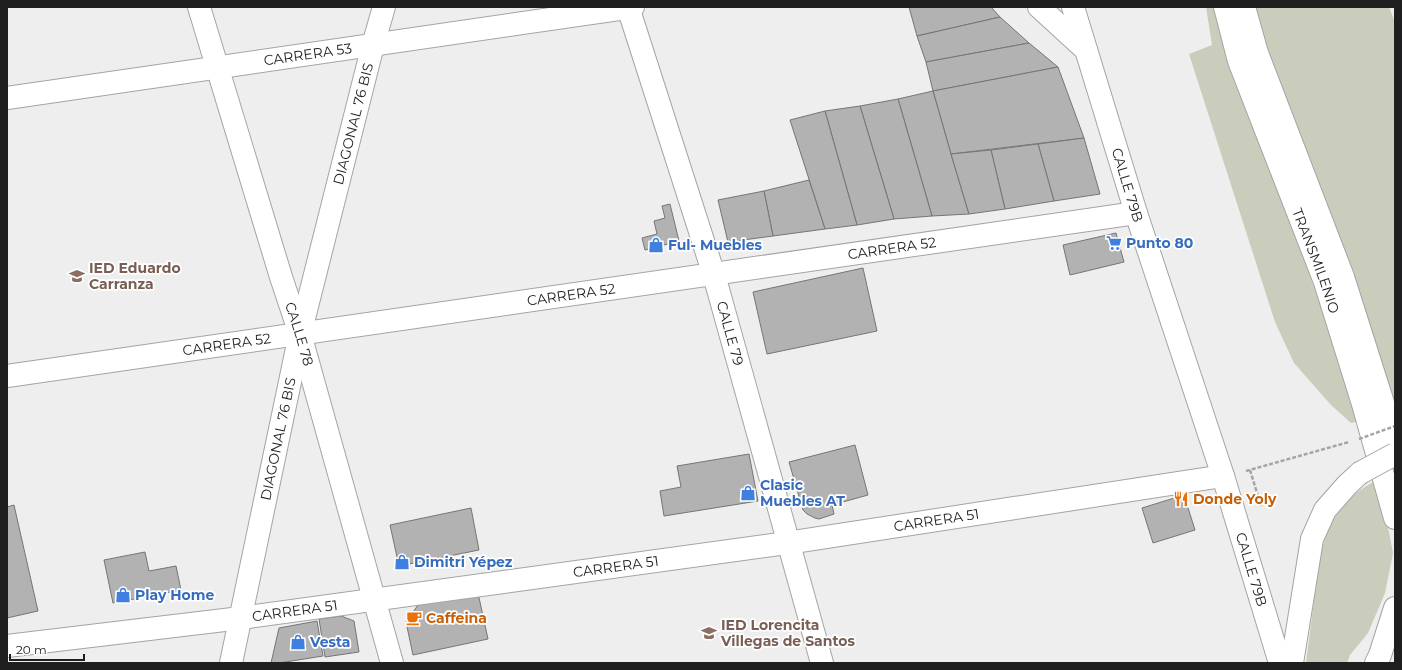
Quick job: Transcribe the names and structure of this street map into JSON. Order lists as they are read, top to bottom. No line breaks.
{"streets":{"main road":["CARRERA 53","DIAGONAL 76 BIS","CALLE 79B","CARRERA 52","TRANSMILENIO","CALLE 78","CALLE 79","CARRERA 51"]},"crossings":[["CARRERA 53","DIAGONAL 76 BIS"],["CARRERA 53","CALLE 78"],["CARRERA 53","CALLE 79"],["DIAGONAL 76 BIS","CARRERA 52"],["DIAGONAL 76 BIS","CALLE 78"],["DIAGONAL 76 BIS","CARRERA 51"],["CALLE 79B","CARRERA 52"],["CALLE 79B","CARRERA 51"],["CARRERA 52","CALLE 78"],["CARRERA 52","CALLE 79"],["CALLE 78","CARRERA 51"],["CALLE 79","CARRERA 51"]],"places":{"supermarket":["Punto 80"],"shop":["Ful- Muebles","Clasic Muebles AT","Dimitri Yépez","Play Home","Vesta"],"school or university":["IED Eduardo Carranza","IED Lorencita Villegas de Santos"],"restaurant":["Donde Yoly"],"cafe":["Caffeina"]},"scale_bar":"20 m"}
